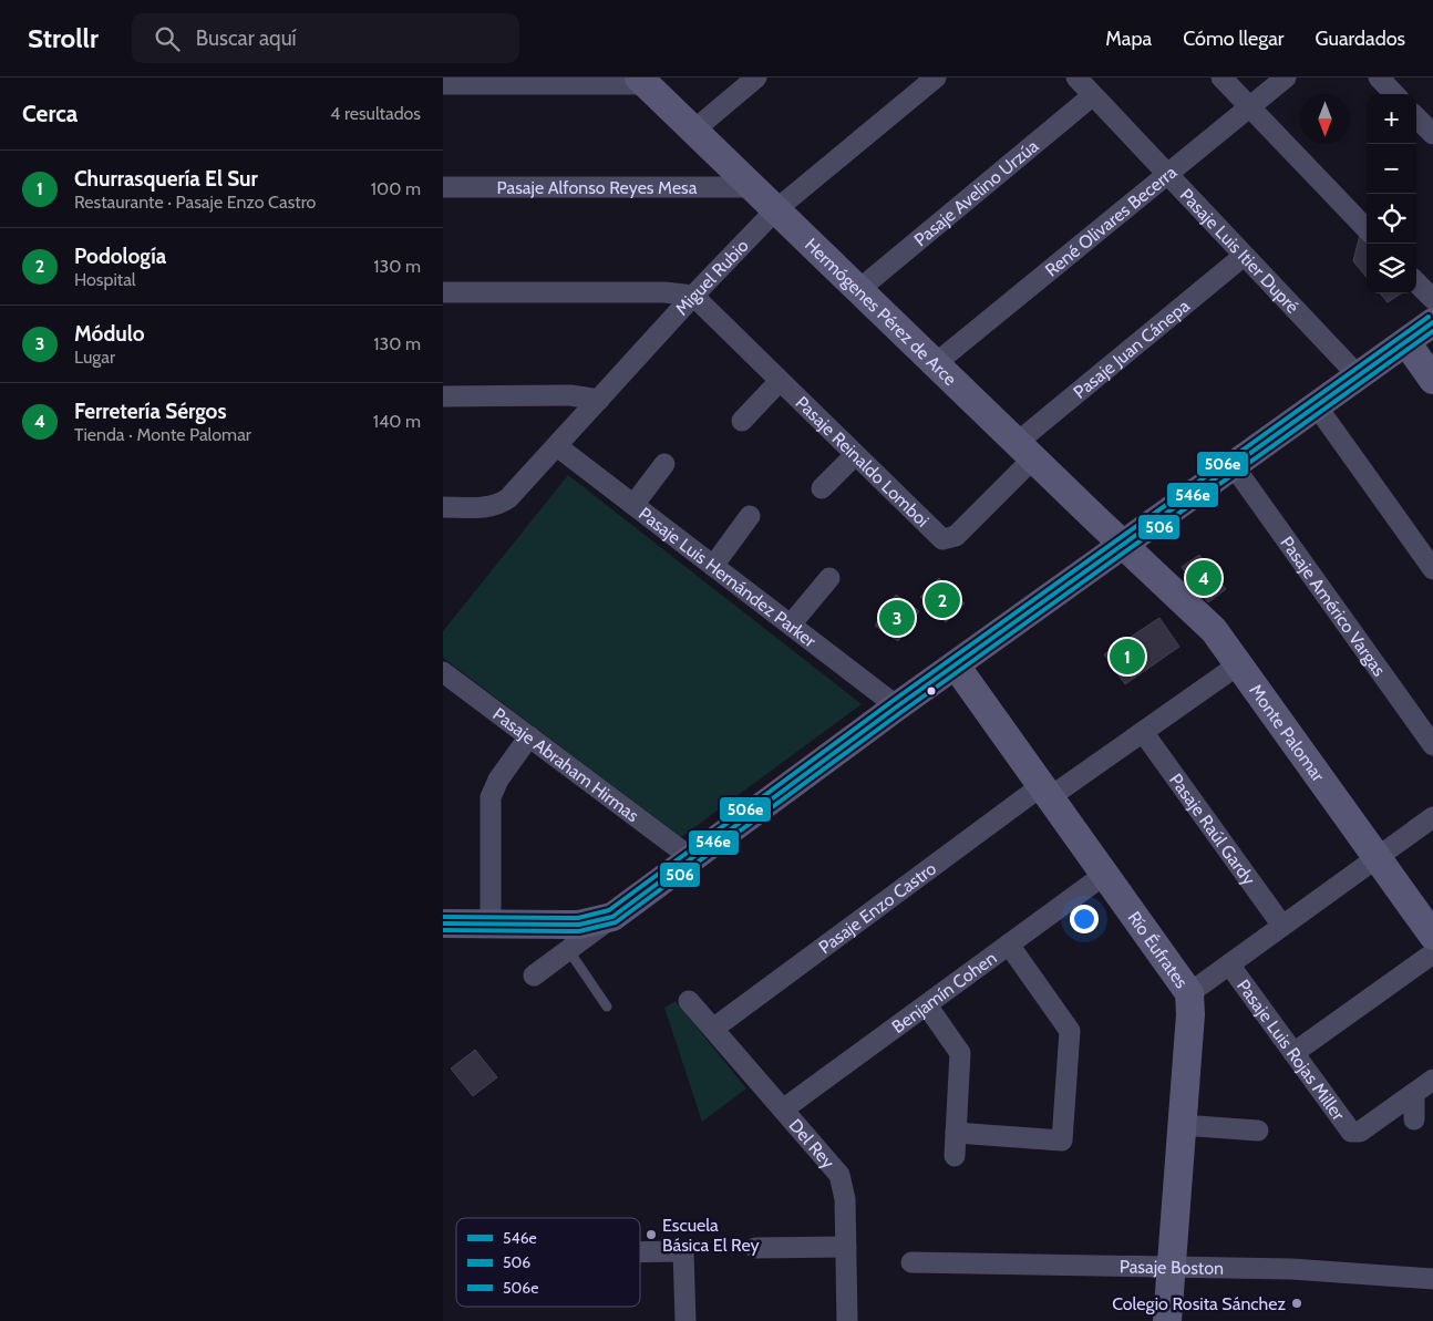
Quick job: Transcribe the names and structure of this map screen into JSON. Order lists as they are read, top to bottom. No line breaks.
{"streets":{"street":["Pasaje Alfonso Reyes Mesa","Pasaje Avelino Urzúa","René Olivares Becerra","Pasaje Luis Itier Dupré","Miguel Rubio","Hermógenes Pérez de Arce","Pasaje Juan Cánepa","Pasaje Reinaldo Lomboi","Pasaje Luis Hernández Parker","Pasaje Américo Vargas","Monte Palomar","Pasaje Abraham Hirmas","Pasaje Raúl Gardy","Pasaje Enzo Castro","Río Éufrates","Benjamín Cohen","Pasaje Luis Rojas Miller","Del Rey","Pasaje Boston"]},"crossings":[["Pasaje Alfonso Reyes Mesa","Hermógenes Pérez de Arce"],["Pasaje Avelino Urzúa","Pasaje Luis Itier Dupré"],["Pasaje Avelino Urzúa","Hermógenes Pérez de Arce"],["René Olivares Becerra","Pasaje Luis Itier Dupré"],["René Olivares Becerra","Hermógenes Pérez de Arce"],["Pasaje Luis Itier Dupré","Pasaje Juan Cánepa"],["Miguel Rubio","Hermógenes Pérez de Arce"],["Miguel Rubio","Pasaje Reinaldo Lomboi"],["Miguel Rubio","Pasaje Luis Hernández Parker"],["Hermógenes Pérez de Arce","Pasaje Juan Cánepa"],["Hermógenes Pérez de Arce","Pasaje Reinaldo Lomboi"],["Hermógenes Pérez de Arce","Monte Palomar"],["Pasaje Juan Cánepa","Pasaje Reinaldo Lomboi"],["Monte Palomar","Pasaje Enzo Castro"],["Pasaje Raúl Gardy","Pasaje Enzo Castro"],["Pasaje Enzo Castro","Río Éufrates"],["Pasaje Enzo Castro","Del Rey"],["Río Éufrates","Benjamín Cohen"],["Río Éufrates","Pasaje Boston"],["Benjamín Cohen","Del Rey"]],"places":["Escuela Básica El Rey","Colegio Rosita Sánchez"],"lines":["transit line 506e","transit line 546e","transit line 506"],"legend":["546e","506","506e"],"north":"bottom","page":{"header":"Strollr","search":"Buscar aquí","nav":["Mapa","Cómo llegar","Guardados"],"heading":["Cerca","4 resultados"],"map_buttons":["+","−"],"list":[{"mark":"1","name":"Churrasquería El Sur","note":"Restaurante · Pasaje Enzo Castro","value":"100 m"},{"mark":"2","name":"Podología","note":"Hospital","value":"130 m"},{"mark":"3","name":"Módulo","note":"Lugar","value":"130 m"},{"mark":"4","name":"Ferretería Sérgos","note":"Tienda · Monte Palomar","value":"140 m"}],"pins":["4","2","3","1"]}}
